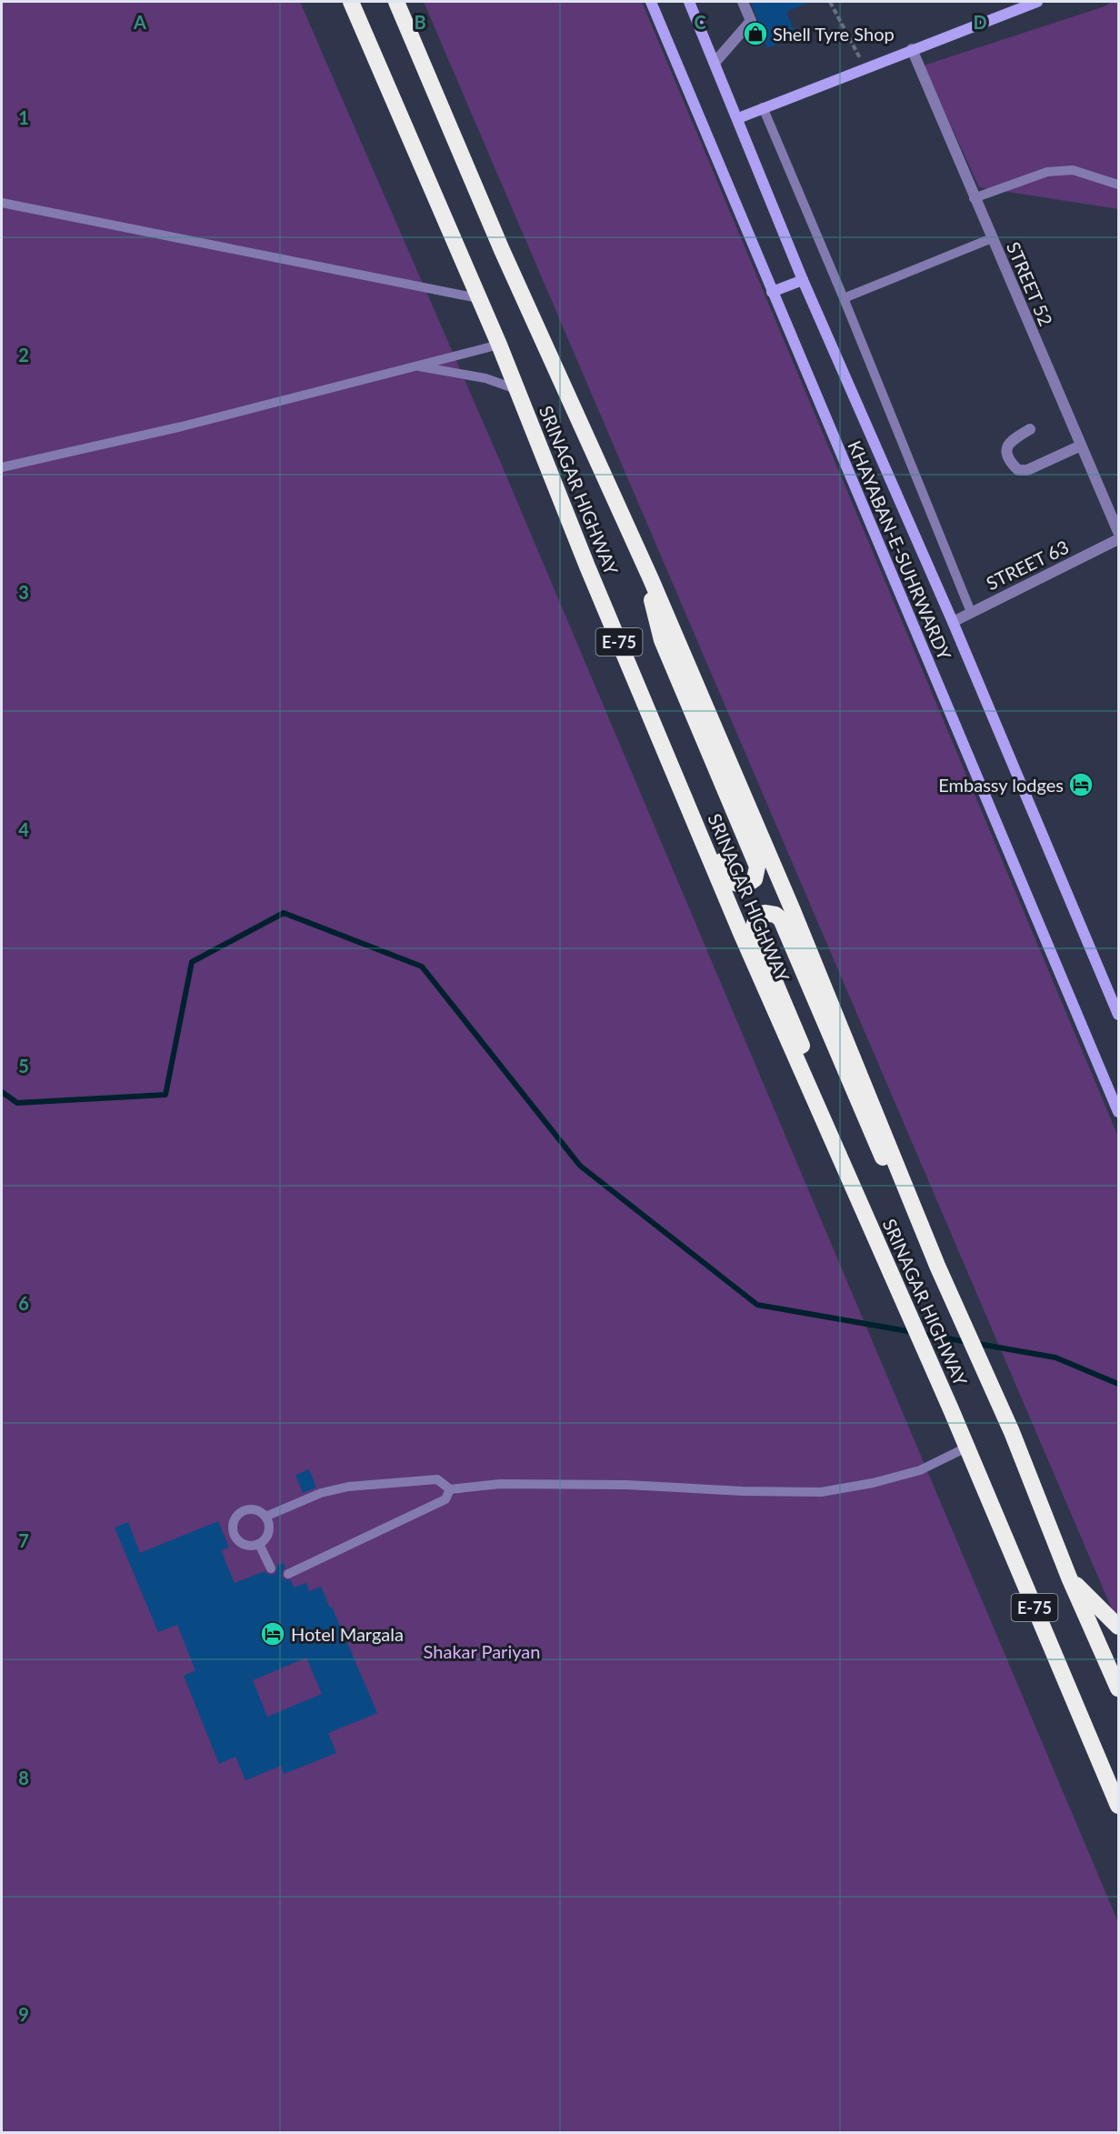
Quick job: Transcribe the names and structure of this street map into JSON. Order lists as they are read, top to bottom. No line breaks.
{"streets":{"highway":["SRINAGAR HIGHWAY","E-75"],"main road":["KHAYABAN-E-SUHRWARDY"],"street":["STREET 52","STREET 63"]},"crossings":[["KHAYABAN-E-SUHRWARDY","STREET 63"]],"parks":["Shakar Pariyan"],"places":{"shop":["Shell Tyre Shop"],"hotel":["Embassy lodges","Hotel Margala"]},"grid":{"columns":["A","B","C","D"],"rows":["1","2","3","4","5","6","7","8","9"]}}
